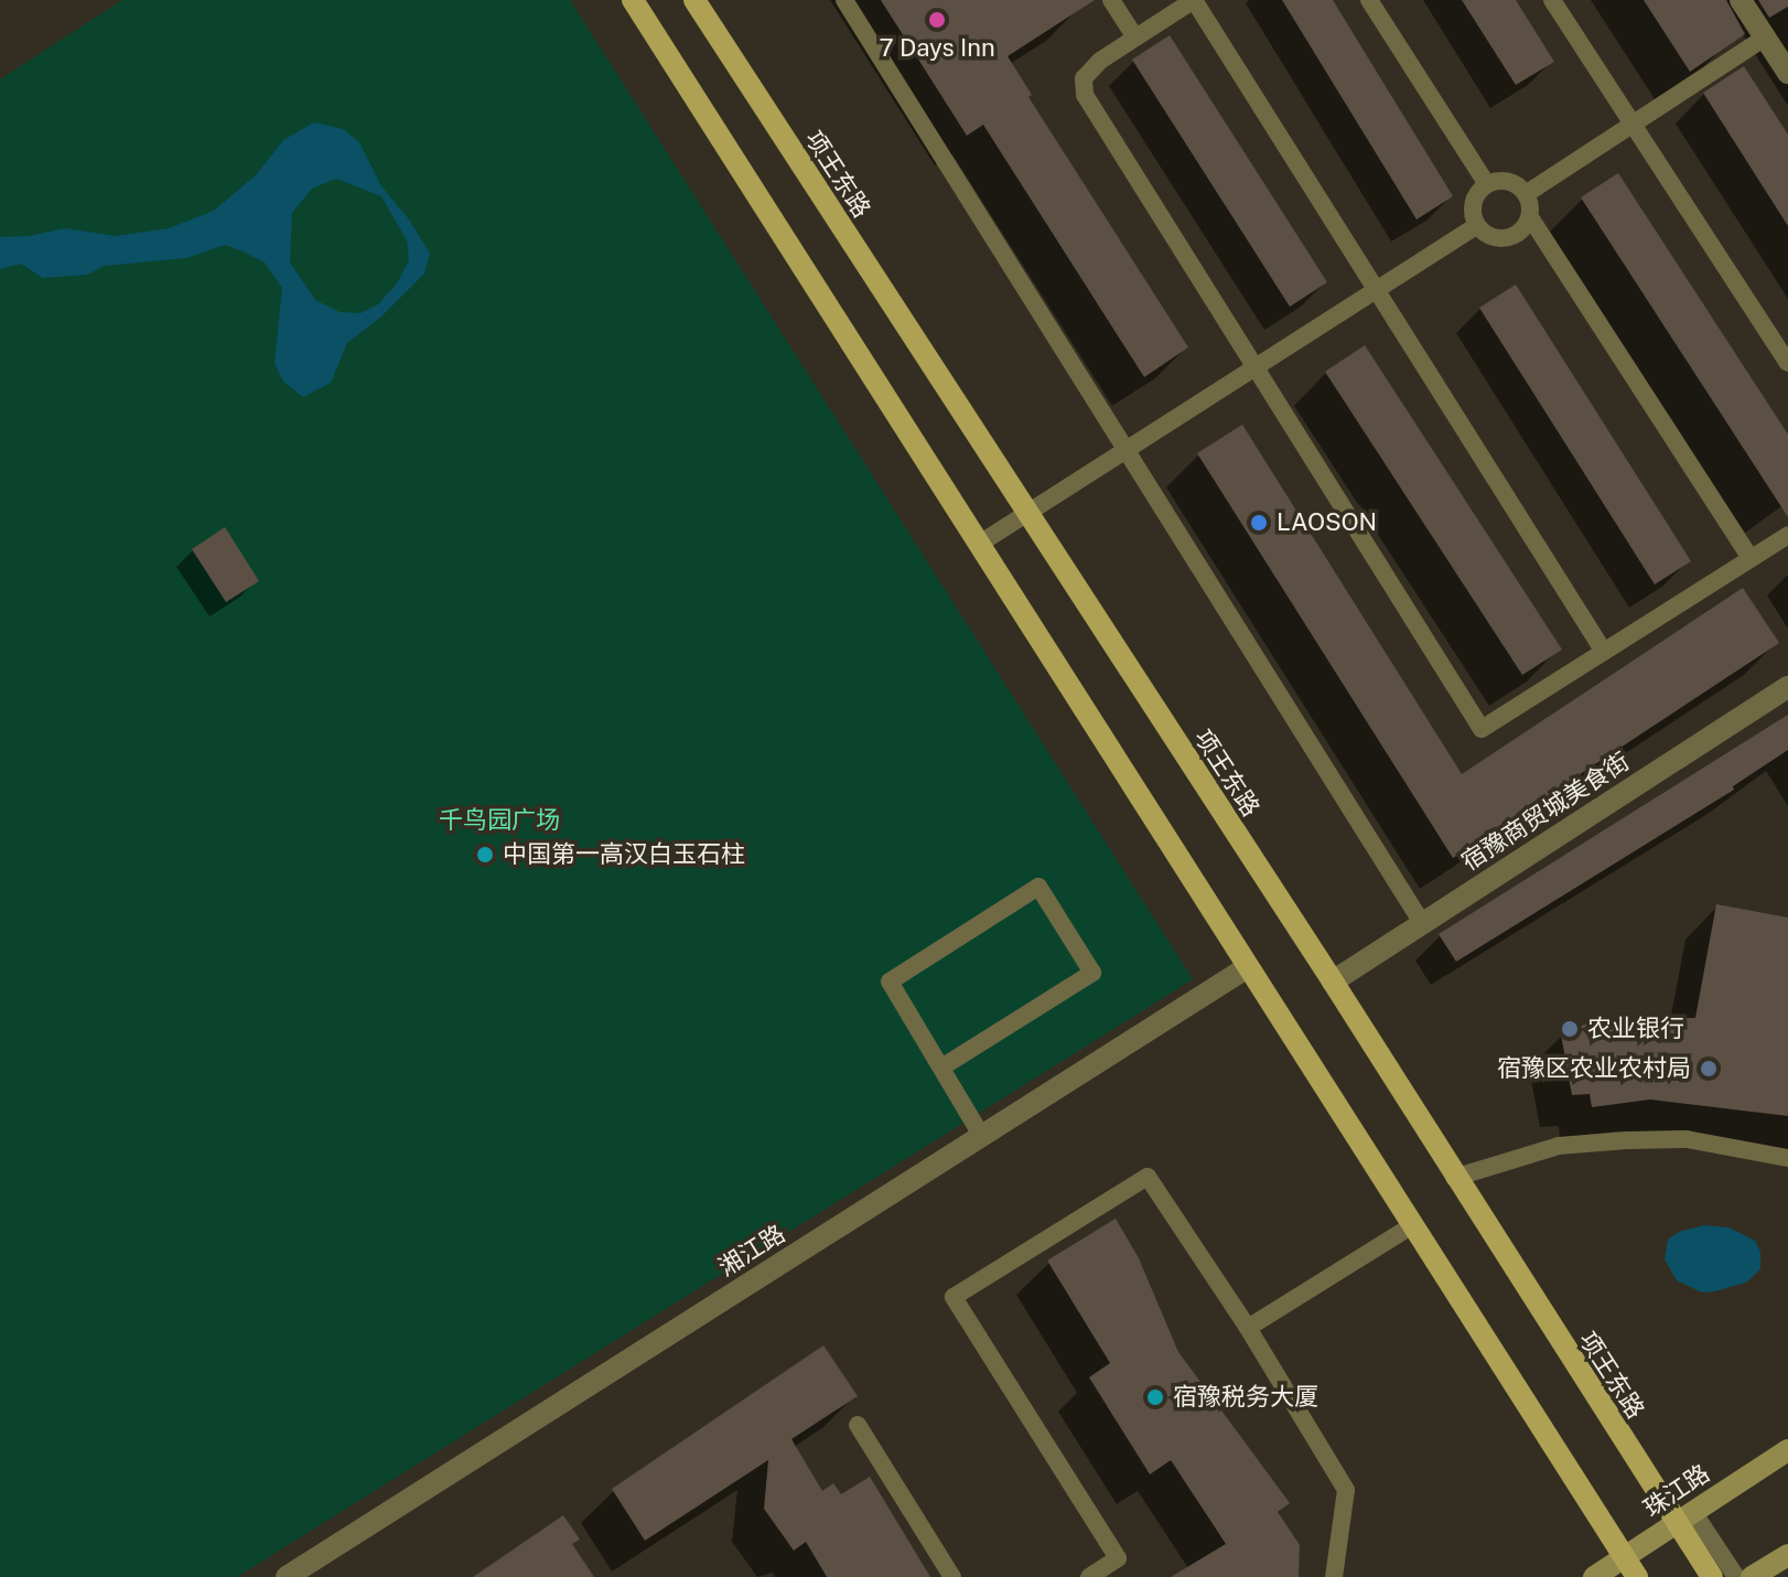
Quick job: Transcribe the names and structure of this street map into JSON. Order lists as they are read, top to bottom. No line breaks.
{"streets":{"main road":["项王东路"],"street":["宿豫商贸城美食街","湘江路","珠江路"]},"crossings":[["项王东路","宿豫商贸城美食街"],["项王东路","珠江路"]],"parks":["千鸟园广场"],"places":["7 Days Inn","LAOSON","中国第一高汉白玉石柱","农业银行","宿豫区农业农村局","宿豫税务大厦"]}
